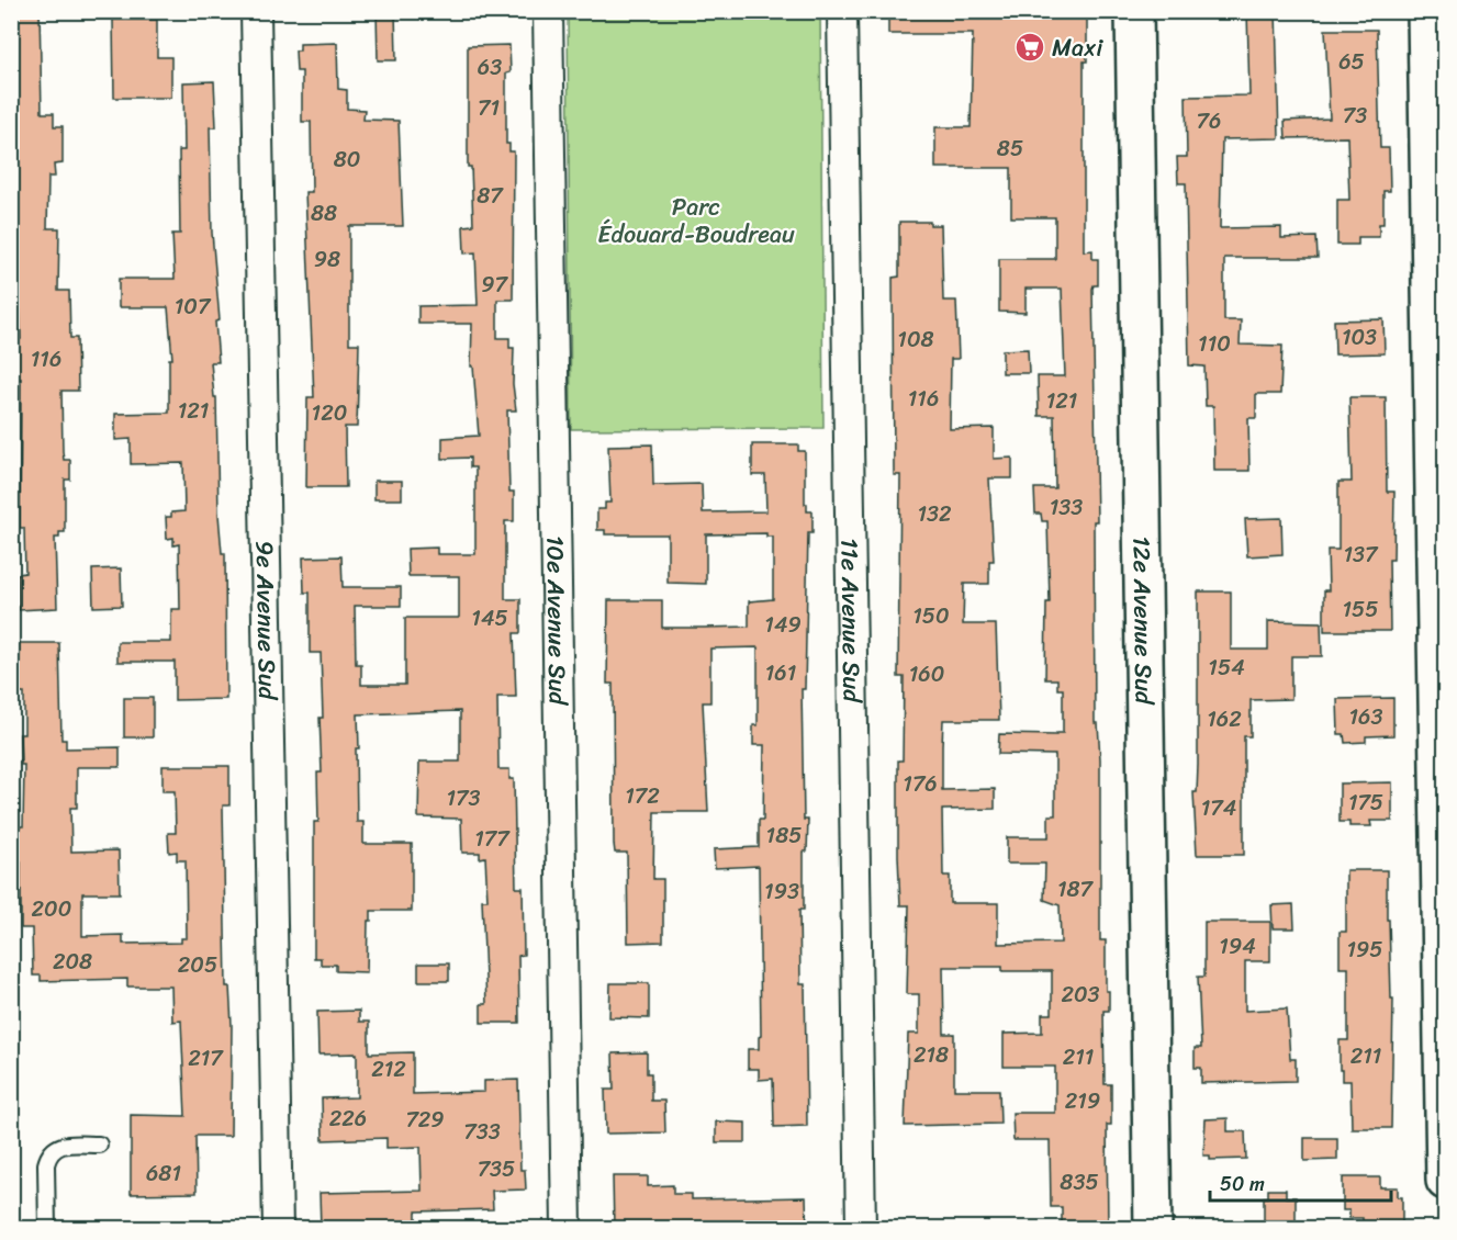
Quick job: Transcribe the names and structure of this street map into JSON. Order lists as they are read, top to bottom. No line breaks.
{"streets":{"main road":["12e Avenue Sud"],"street":["9e Avenue Sud","10e Avenue Sud","11e Avenue Sud"]},"parks":["Parc Édouard-Boudreau"],"places":{"supermarket":["Maxi"]},"house_numbers":["65","63","71","73","76","85","80","87","88","98","97","107","103","108","110","116","116","121","121","120","133","132","137","155","150","145","149","154","161","160","163","162","176","172","173","175","174","185","177","187","193","200","194","195","208","205","203","218","211","211","217","212","219","226","729","733","735","681","835"],"scale_bar":"50 m"}
